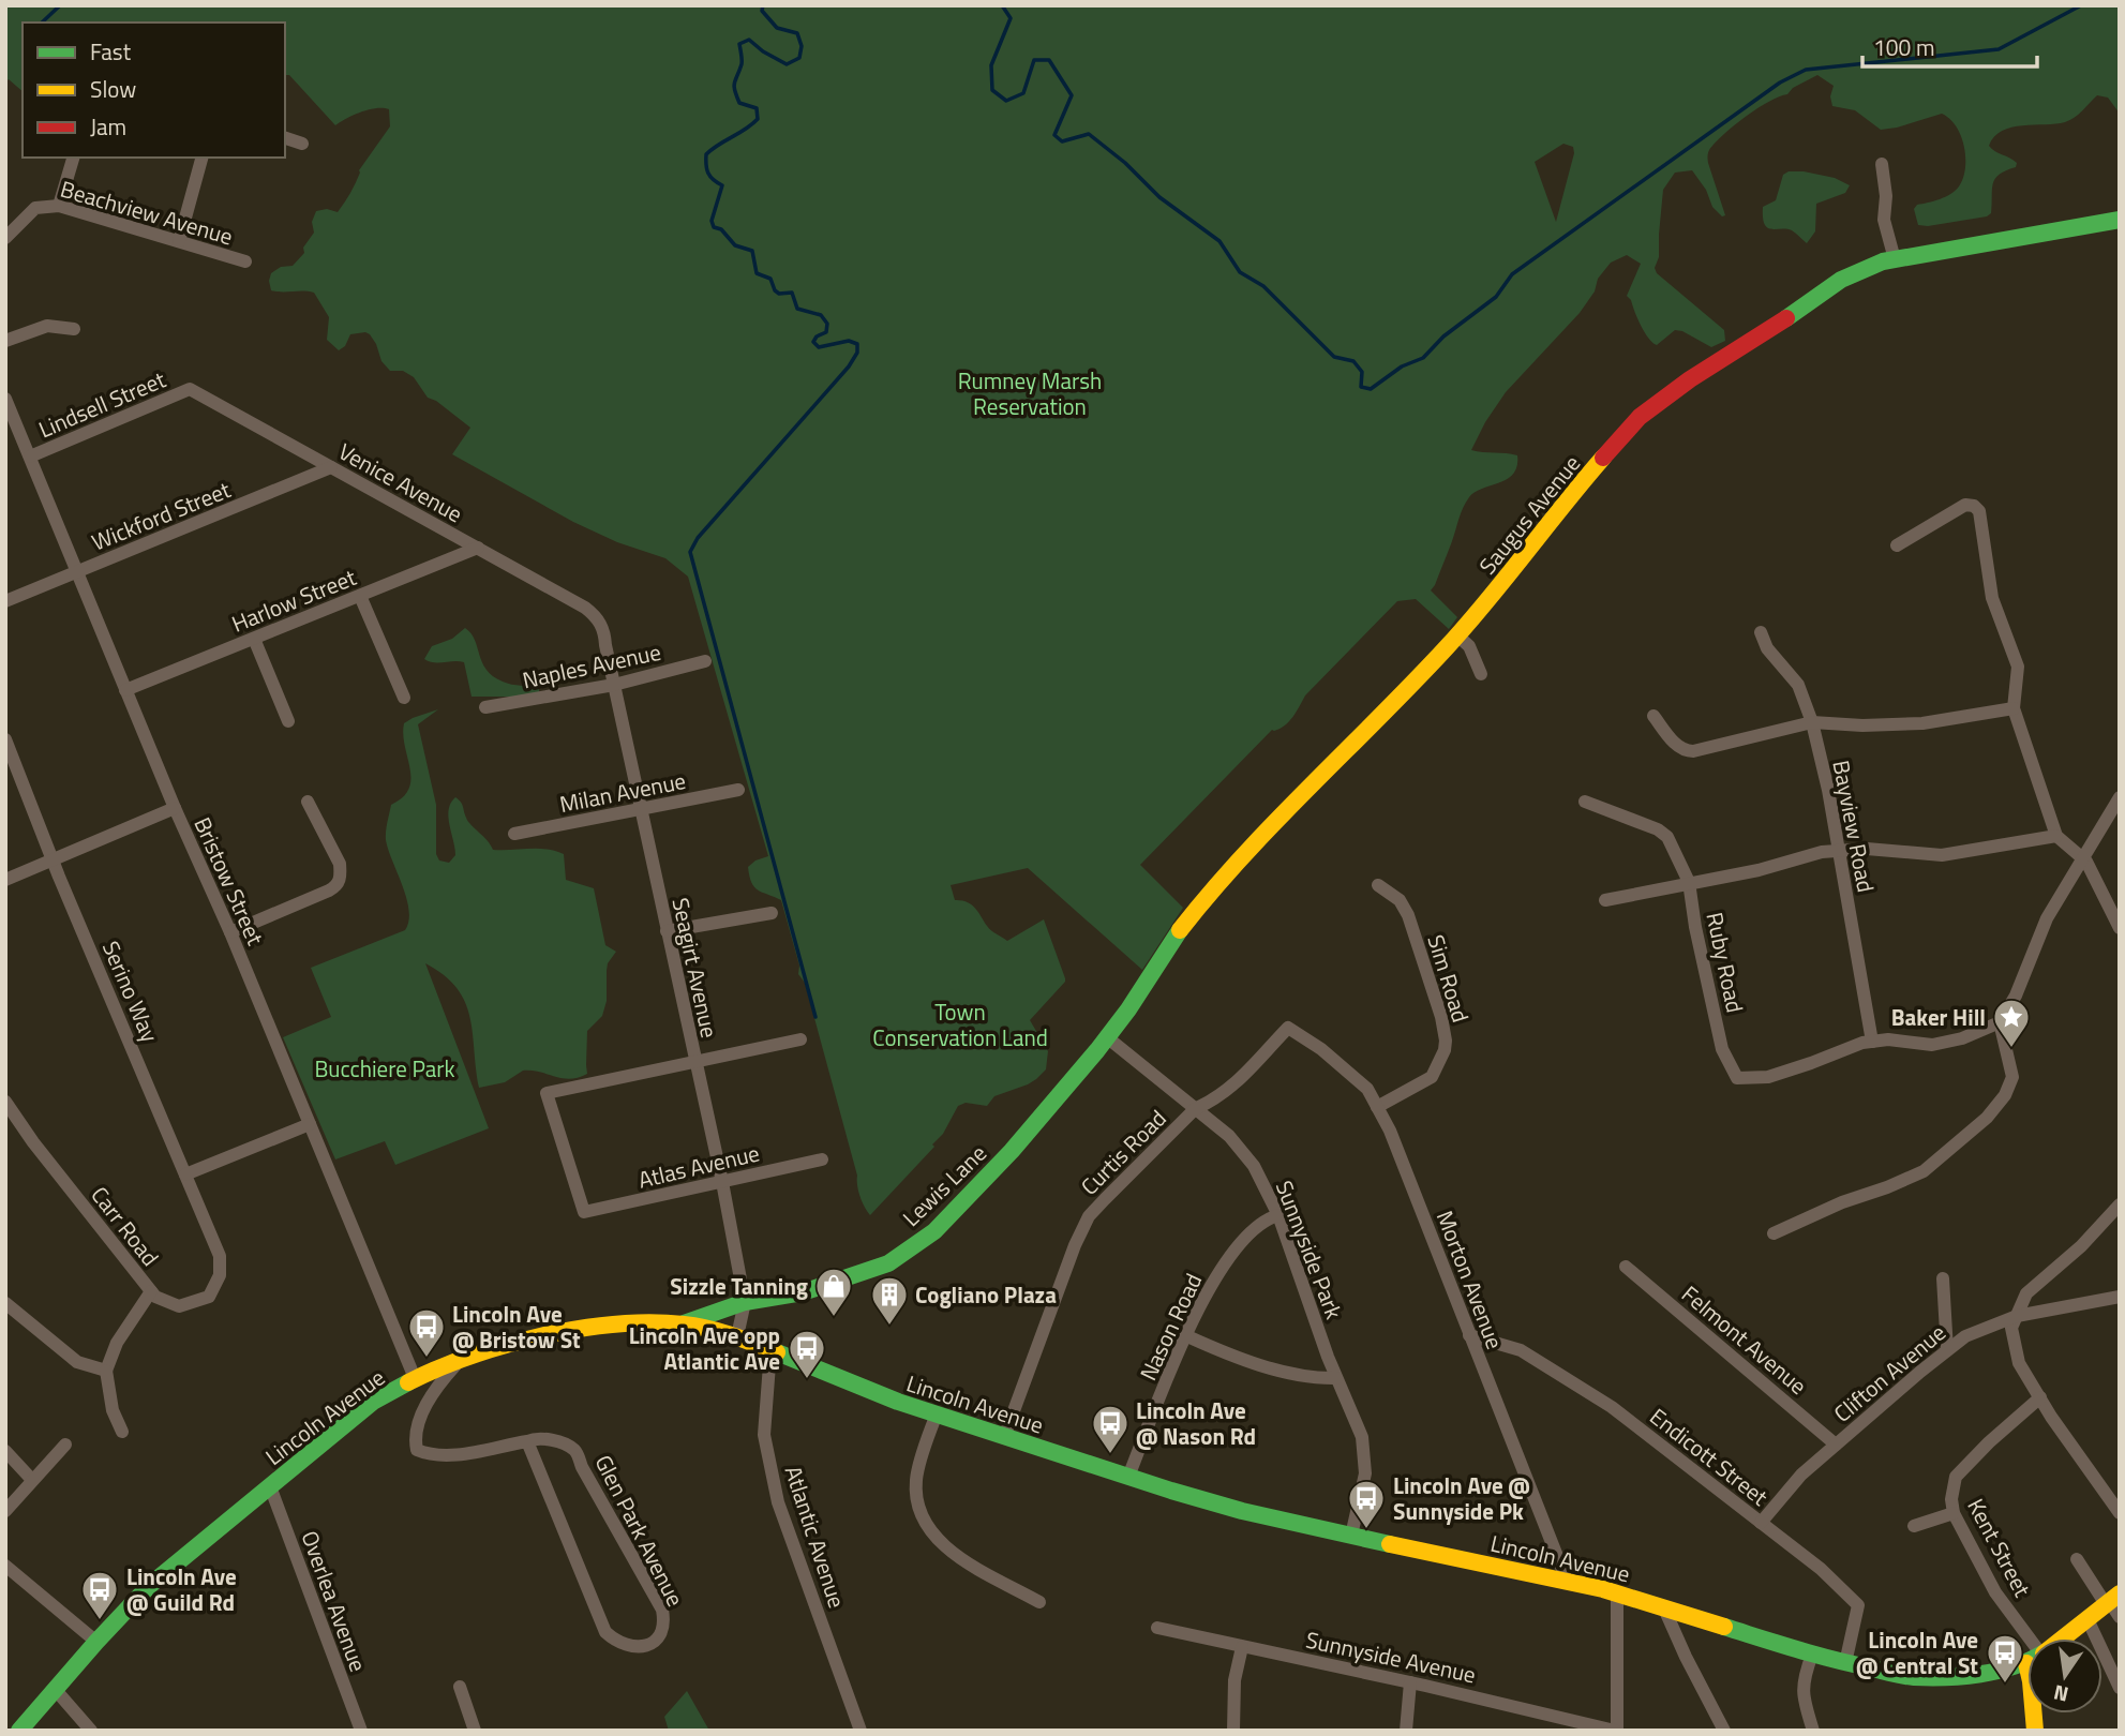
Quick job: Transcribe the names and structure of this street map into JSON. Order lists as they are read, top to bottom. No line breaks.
{"streets":{"main road":["Saugus Avenue","Lewis Lane","Lincoln Avenue"],"street":["Beachview Avenue","Lindsell Street","Venice Avenue","Wickford Street","Harlow Street","Naples Avenue","Milan Avenue","Bayview Road","Bristow Street","Ruby Road","Seagirt Avenue","Sim Road","Serino Way","Curtis Road","Atlas Avenue","Carr Road","Sunnyside Park","Morton Avenue","Nason Road","Felmont Avenue","Clifton Avenue","Endicott Street","Glen Park Avenue","Atlantic Avenue","Kent Street","Overlea Avenue","Sunnyside Avenue"]},"crossings":[["Lindsell Street","Venice Avenue"],["Lindsell Street","Bristow Street"],["Venice Avenue","Wickford Street"],["Venice Avenue","Harlow Street"],["Venice Avenue","Seagirt Avenue"],["Saugus Avenue","Lewis Lane"],["Saugus Avenue","Sunnyside Park"],["Wickford Street","Bristow Street"],["Harlow Street","Bristow Street"],["Naples Avenue","Seagirt Avenue"],["Milan Avenue","Seagirt Avenue"],["Bayview Road","Ruby Road"],["Bristow Street","Lincoln Avenue"],["Seagirt Avenue","Atlas Avenue"],["Seagirt Avenue","Lewis Lane"],["Seagirt Avenue","Lincoln Avenue"],["Sim Road","Morton Avenue"],["Serino Way","Carr Road"],["Curtis Road","Sunnyside Park"],["Curtis Road","Morton Avenue"],["Curtis Road","Lincoln Avenue"],["Lewis Lane","Sunnyside Park"],["Lewis Lane","Lincoln Avenue"],["Sunnyside Park","Nason Road"],["Sunnyside Park","Lincoln Avenue"],["Morton Avenue","Lincoln Avenue"],["Morton Avenue","Endicott Street"],["Nason Road","Lincoln Avenue"],["Felmont Avenue","Clifton Avenue"],["Clifton Avenue","Endicott Street"],["Lincoln Avenue","Endicott Street"],["Lincoln Avenue","Glen Park Avenue"],["Lincoln Avenue","Atlantic Avenue"],["Lincoln Avenue","Overlea Avenue"]],"parks":["Rumney Marsh Reservation","Town Conservation Land","Bucchiere Park"],"places":{"place":["Baker Hill"],"shop":["Sizzle Tanning"],"building":["Cogliano Plaza"],"bus stop":["Lincoln Ave @ Bristow St","Lincoln Ave opp Atlantic Ave","Lincoln Ave @ Nason Rd","Lincoln Ave @ Sunnyside Pk","Lincoln Ave @ Guild Rd","Lincoln Ave @ Central St"]},"legend":["Fast","Slow","Jam"],"scale_bar":"100 m","north":"bottom"}
